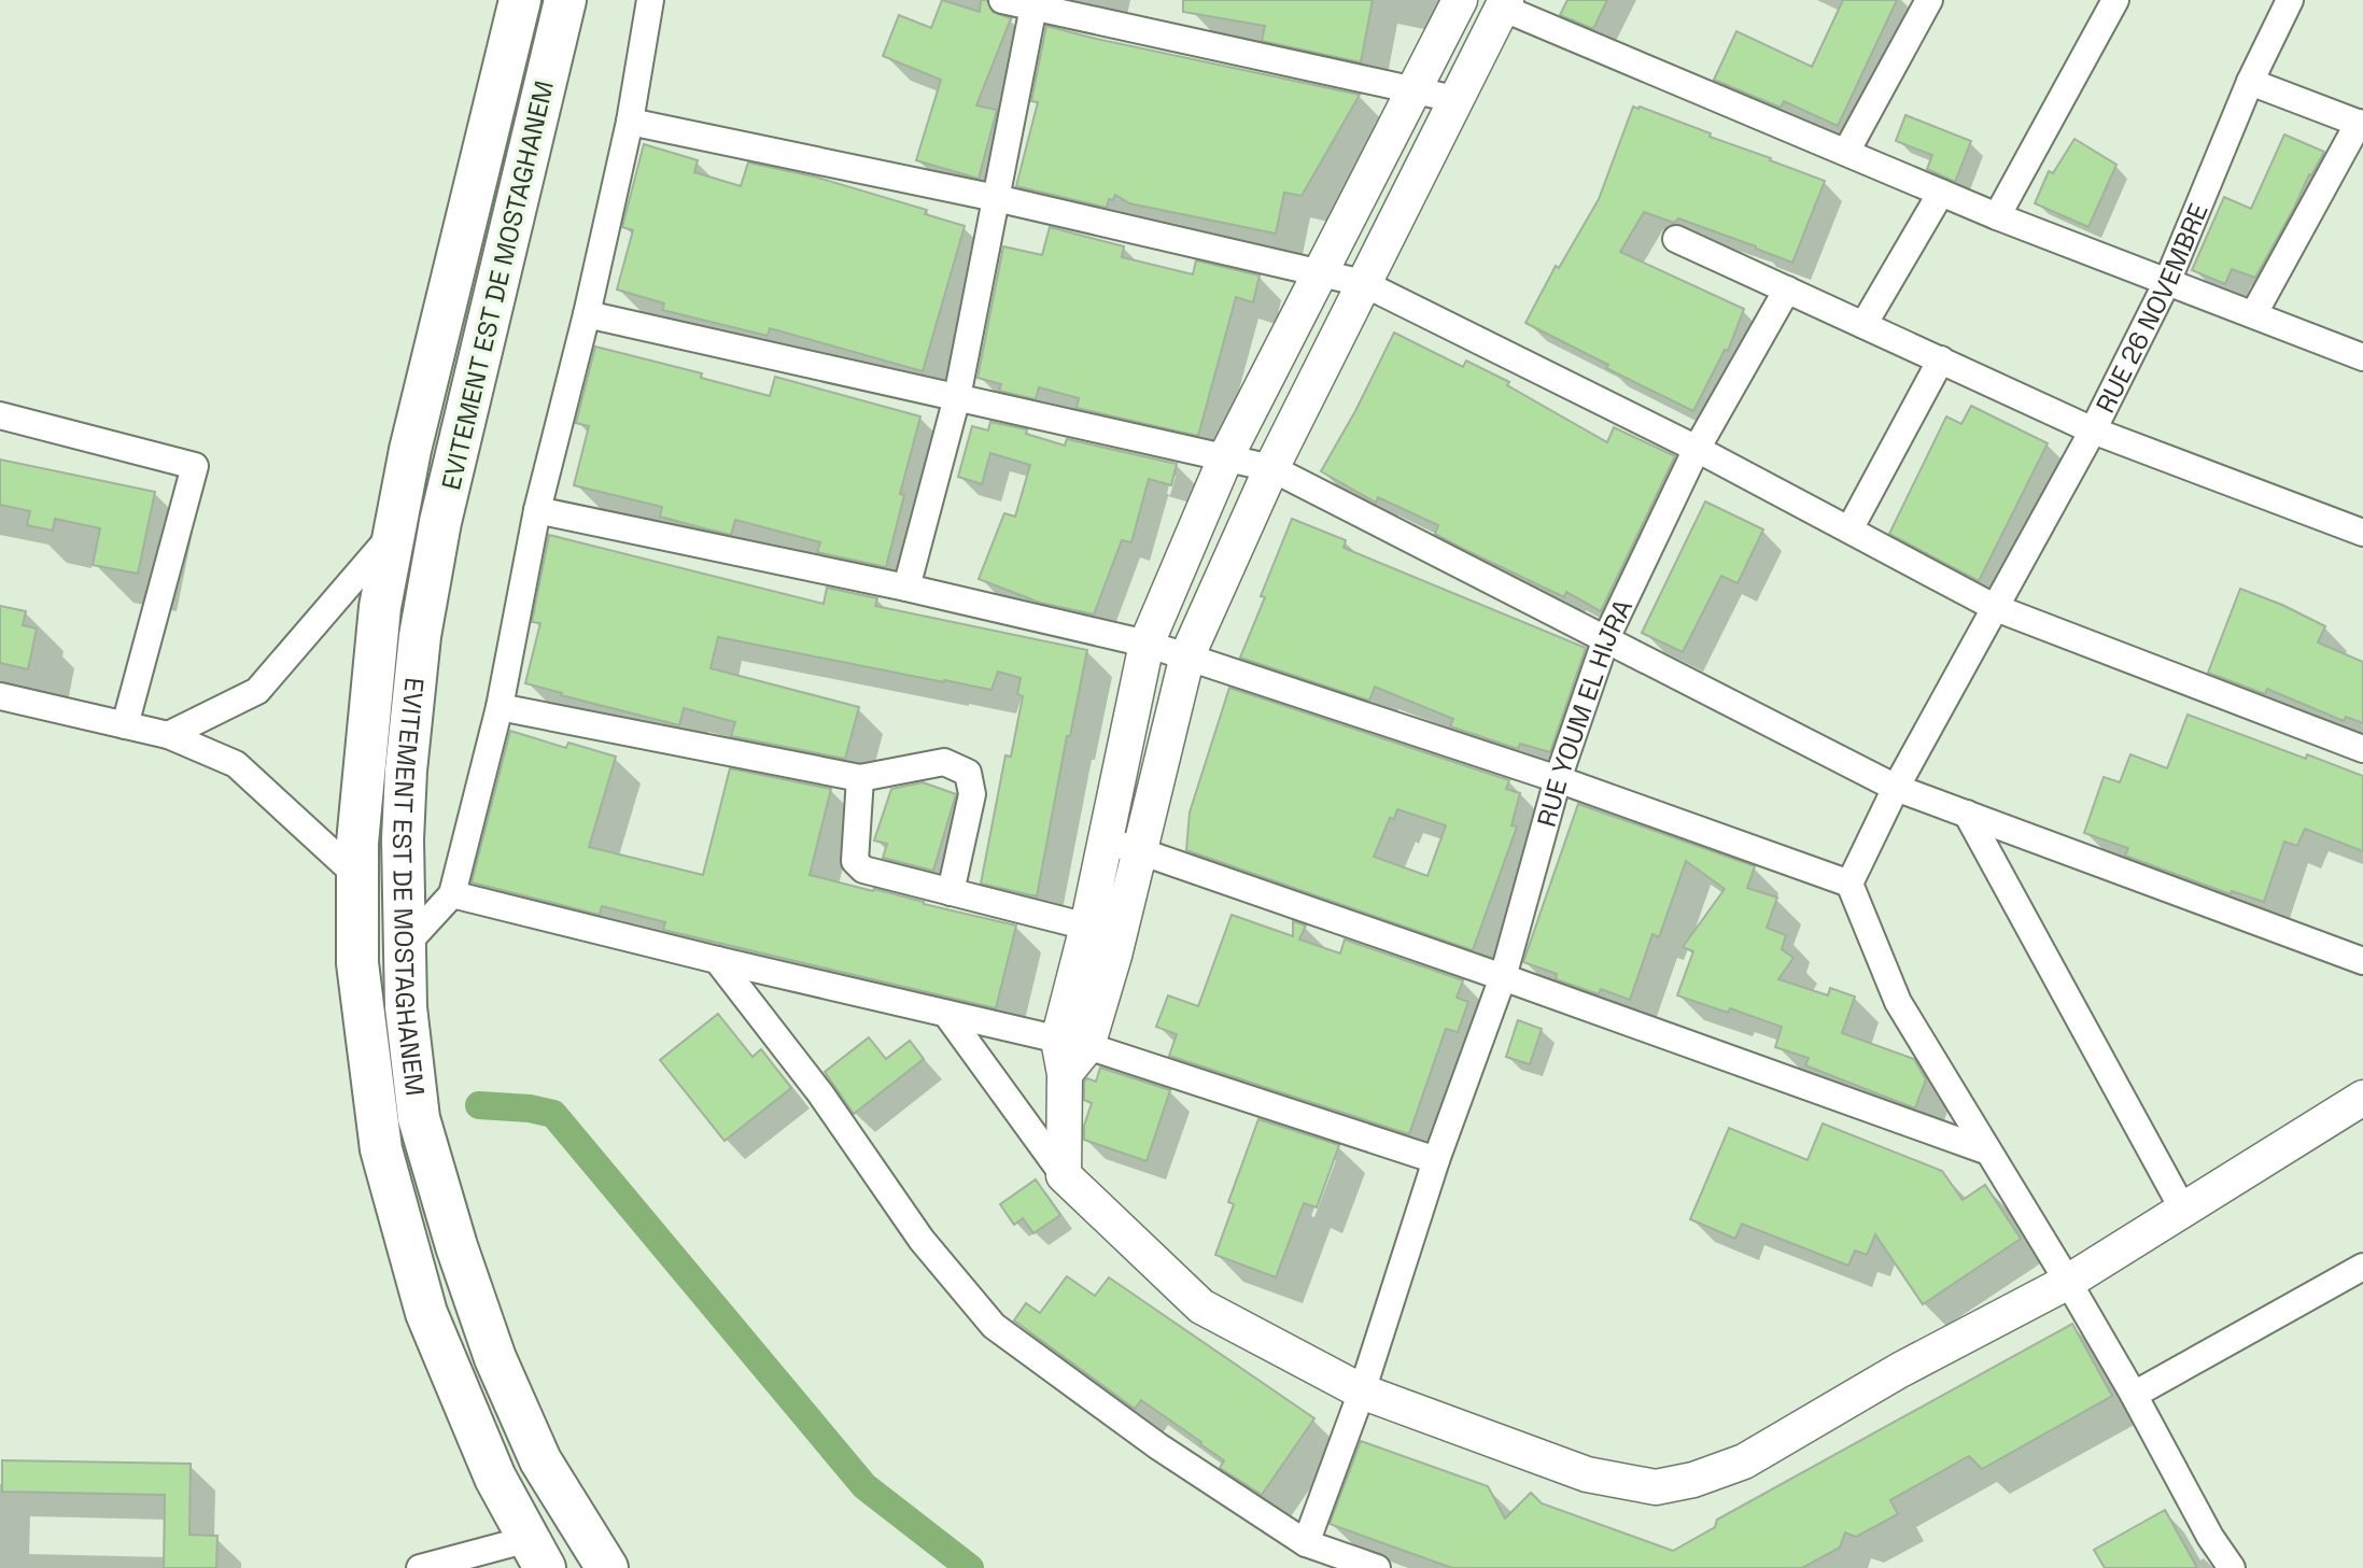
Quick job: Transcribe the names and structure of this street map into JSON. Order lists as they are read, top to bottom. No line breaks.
{"streets":{"highway":["EVITEMENT EST DE MOSTAGHANEM"],"street":["RUE 26 NOVEMBRE","RUE YOUM EL HIJRA"]}}
